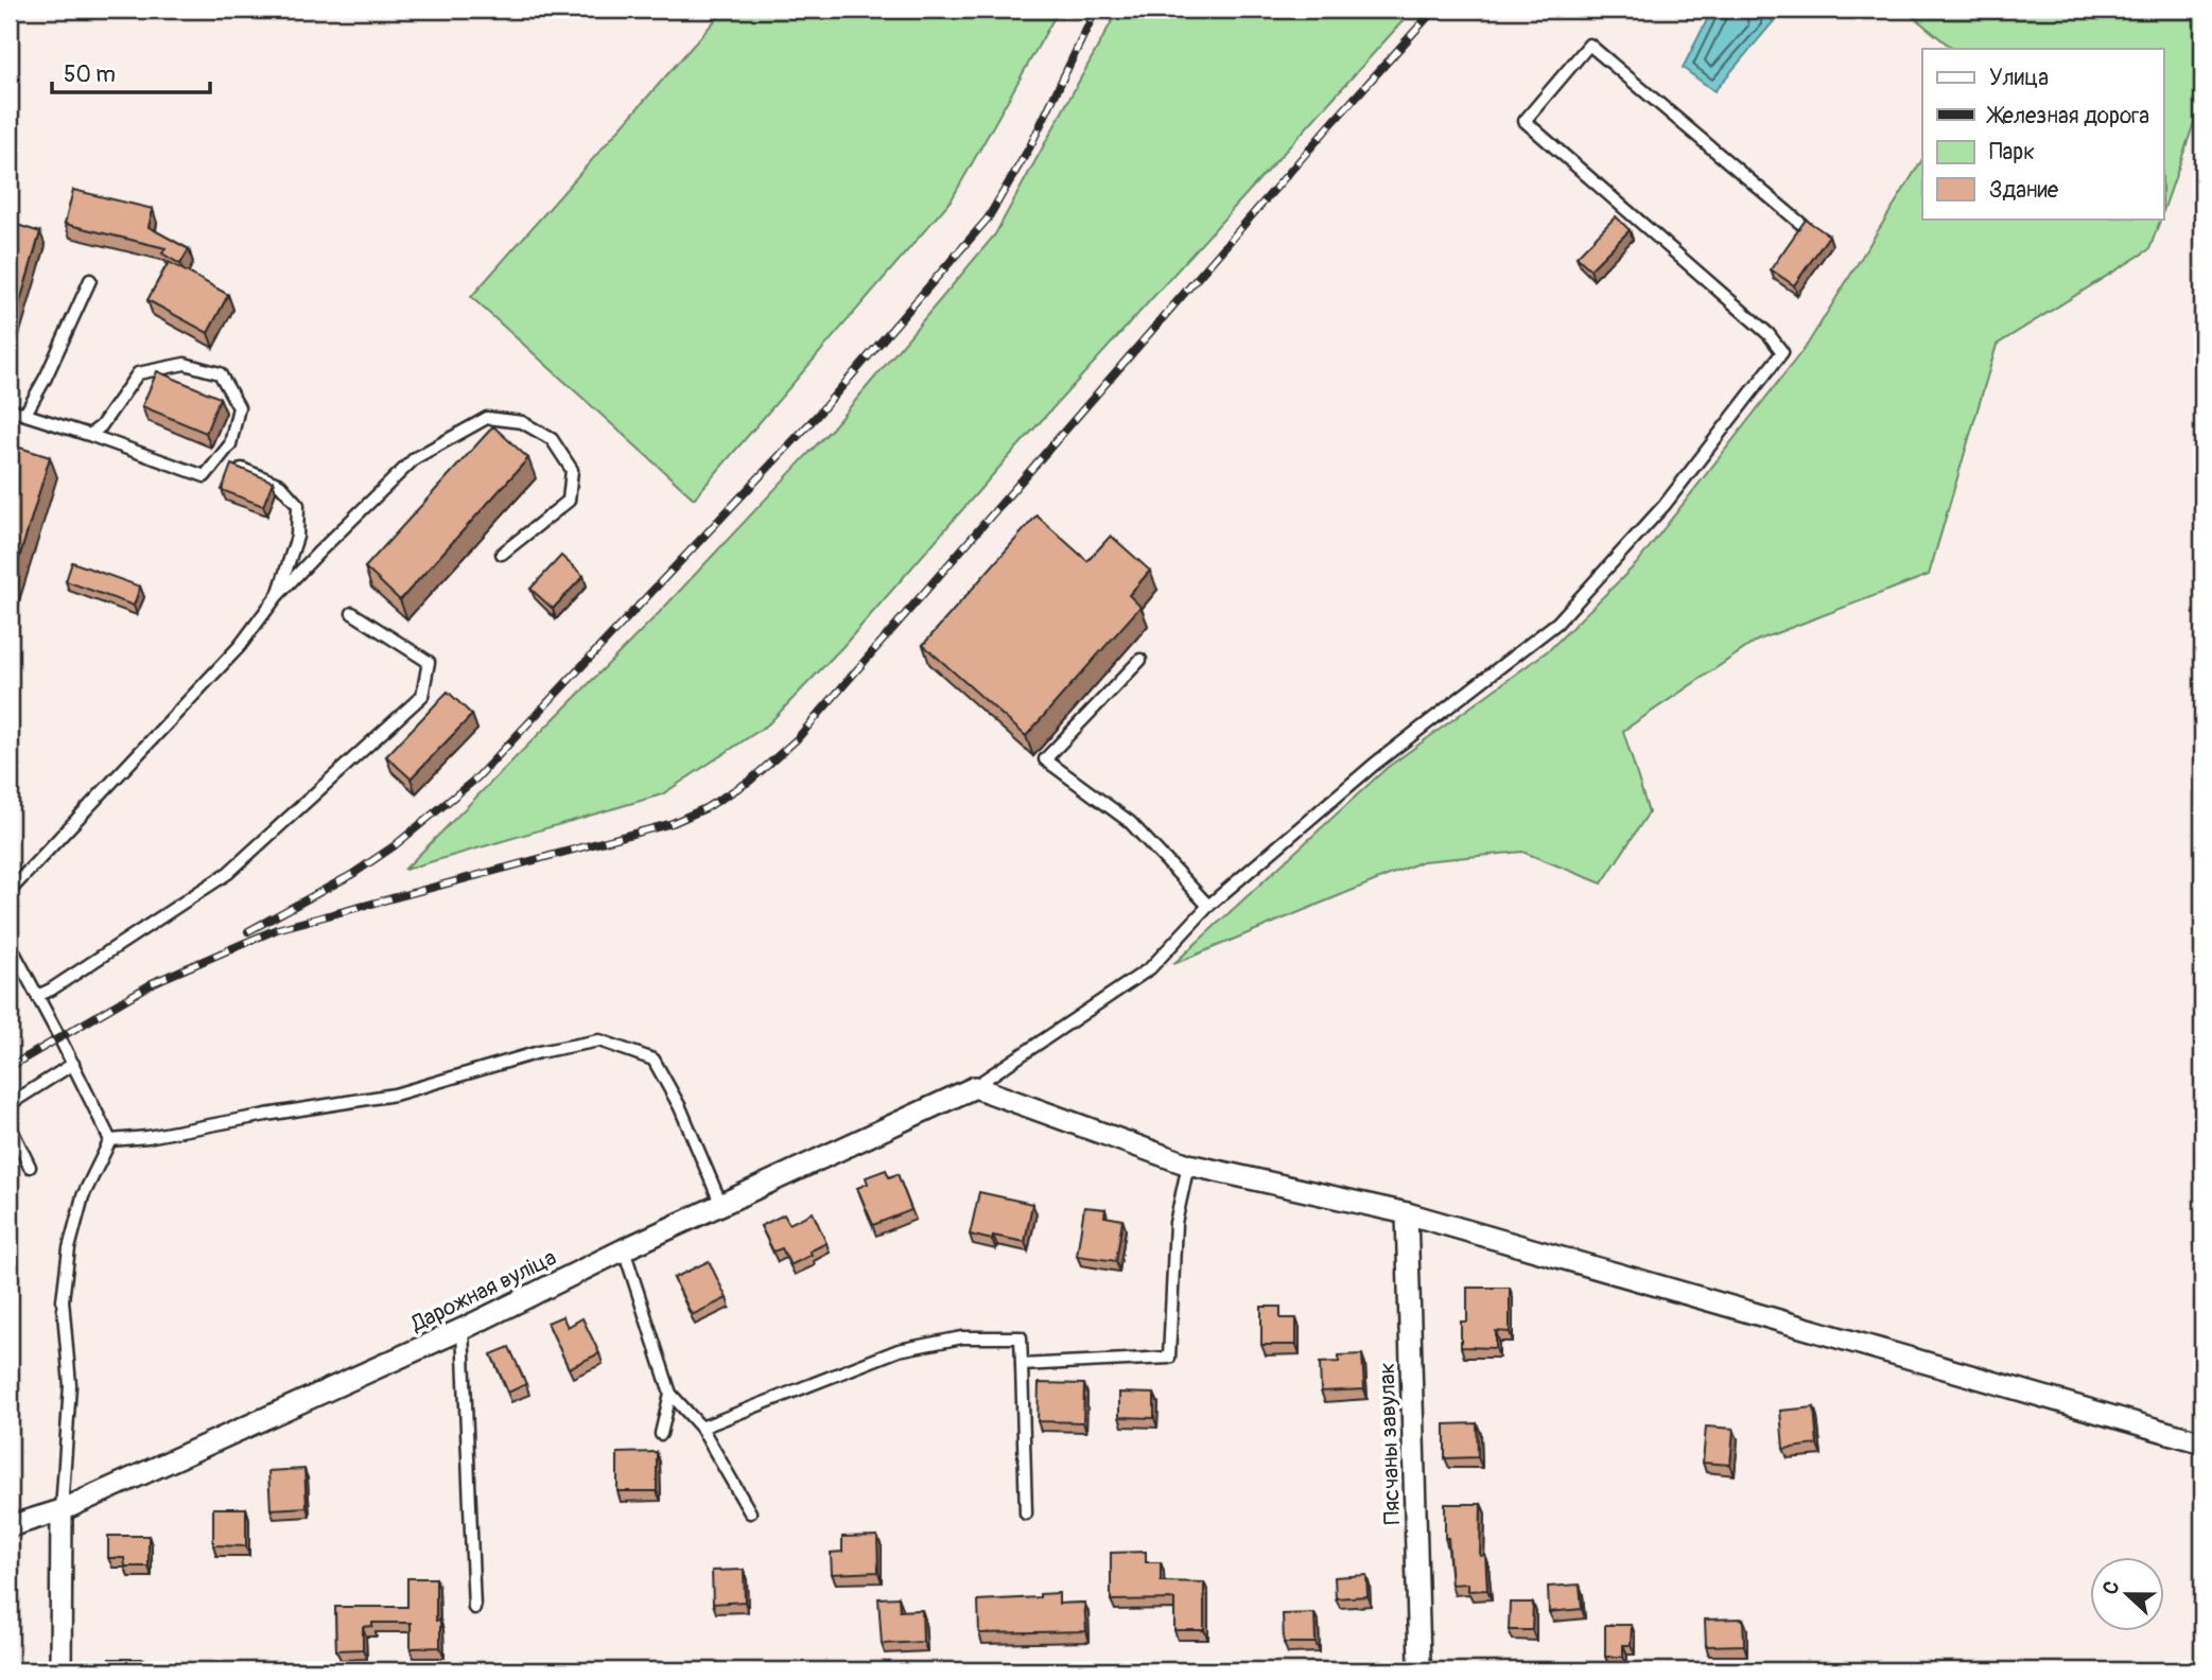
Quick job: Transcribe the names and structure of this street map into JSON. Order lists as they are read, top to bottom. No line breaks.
{"streets":{"street":["Дарожная вуліца","Пясчаны завулак"]},"legend":["Улица","Железная дорога","Парк","Здание"],"scale_bar":"50 m","north":"left"}
